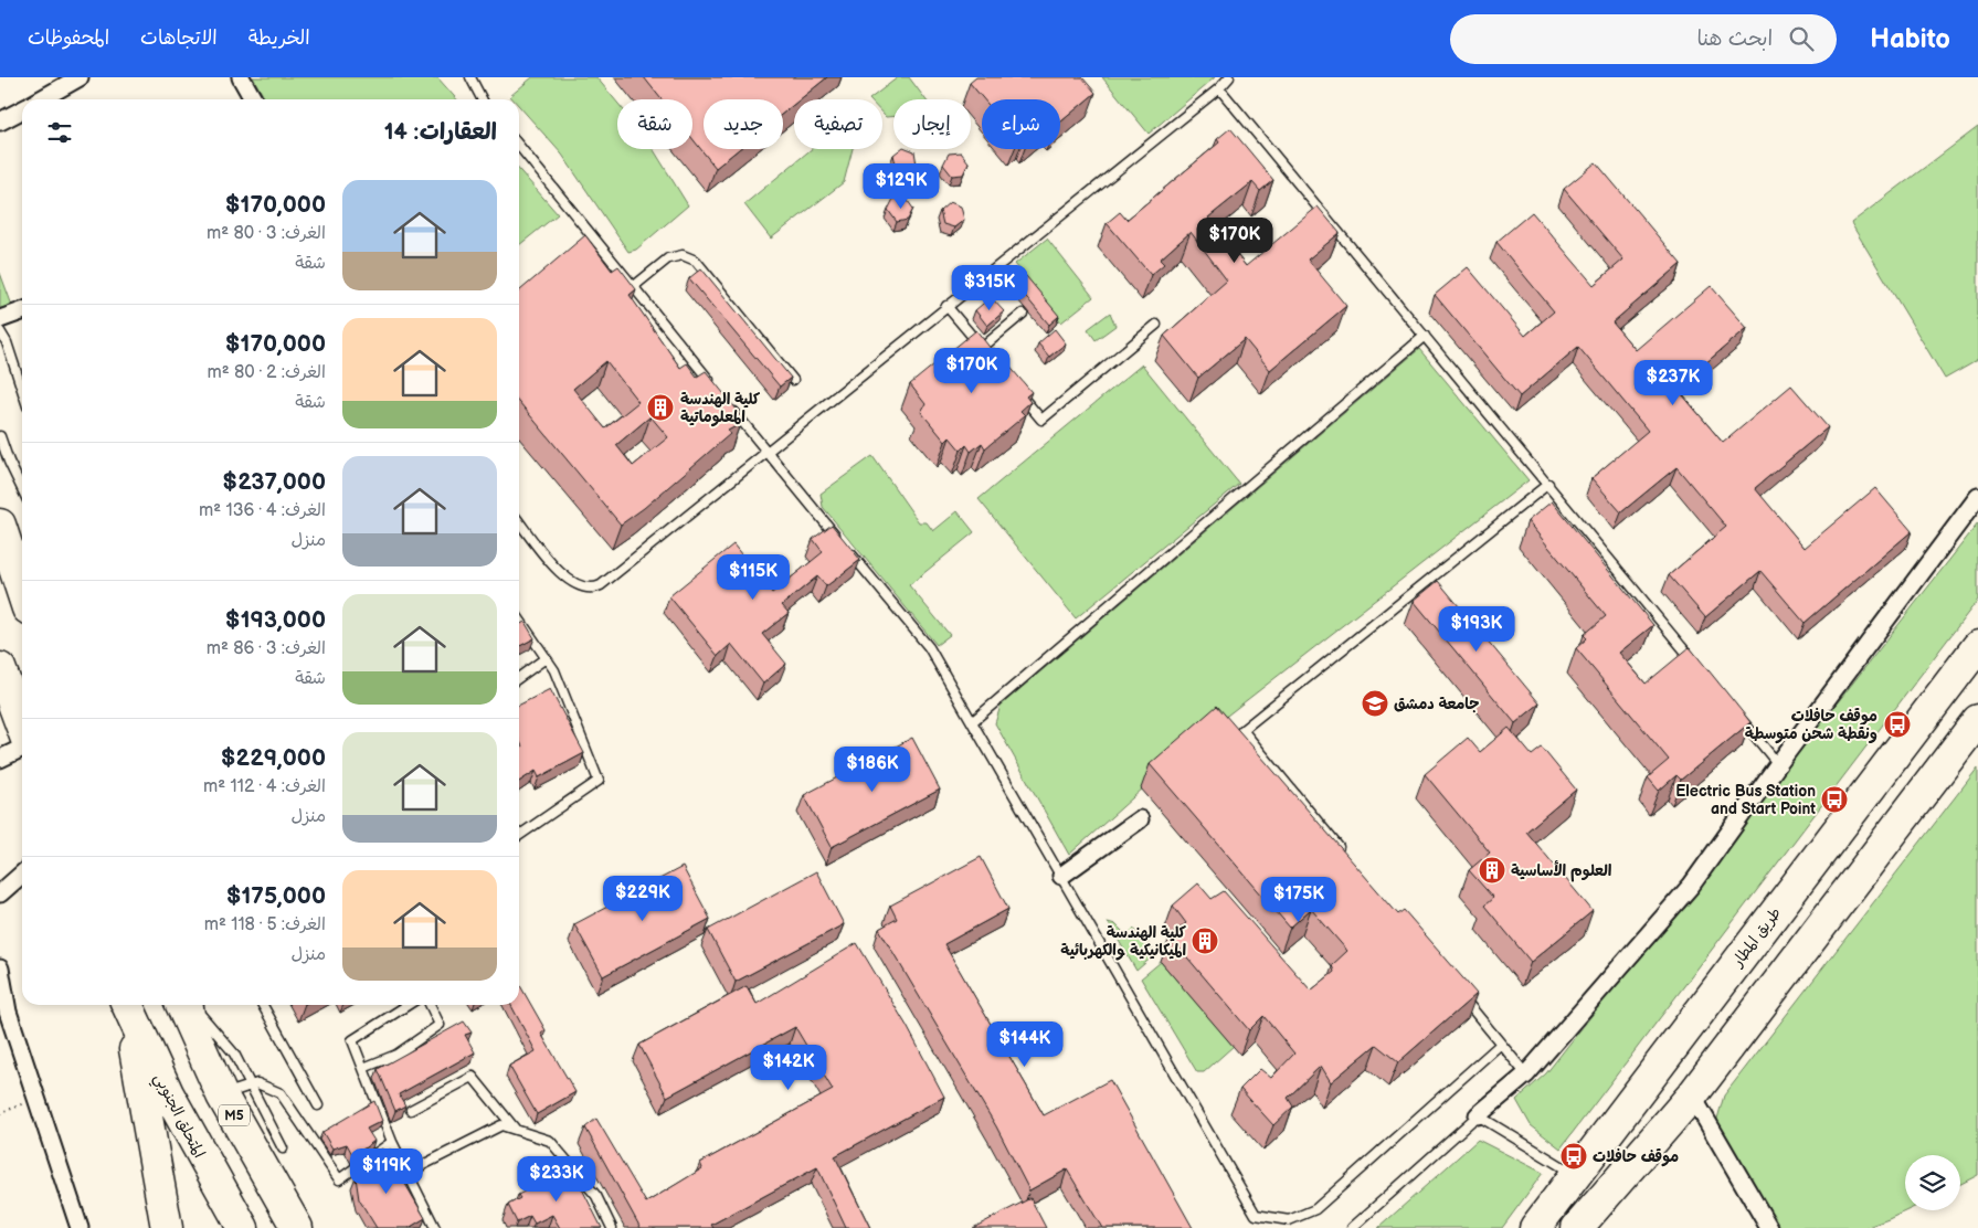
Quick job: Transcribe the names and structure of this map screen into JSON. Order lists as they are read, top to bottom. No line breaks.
{"streets":{"highway":["طريق المطار","المتحلق الجنوبي","M5"]},"places":{"building":["كلية الهندسة المعلوماتية","العلوم الأساسية","كلية الهندسة الميكانيكية والكهربائية"],"school or university":["جامعة دمشق"],"bus stop":["موقف حافلات ونقطة شحن متوسطة","Electric Bus Station and Start Point","موقف حافلات"]},"page":{"header":"Habito","search":"ابحث هنا","nav":["الخريطة","الاتجاهات","المحفوظات"],"chip":["شراء","إيجار","تصفية","جديد","شقة"],"heading":"العقارات: 14","price":["$129K","$170K","$315K","$170K","$237K","$115K","$193K","$186K","$229K","$175K","$144K","$142K","$119K","$233K"],"list":[{"name":"$170,000","note":"الغرف: 3 · 80 m² · شقة"},{"name":"$170,000","note":"الغرف: 2 · 80 m² · شقة"},{"name":"$237,000","note":"الغرف: 4 · 136 m² · منزل"},{"name":"$193,000","note":"الغرف: 3 · 86 m² · شقة"},{"name":"$229,000","note":"الغرف: 4 · 112 m² · منزل"},{"name":"$175,000","note":"الغرف: 5 · 118 m² · منزل"}]}}
